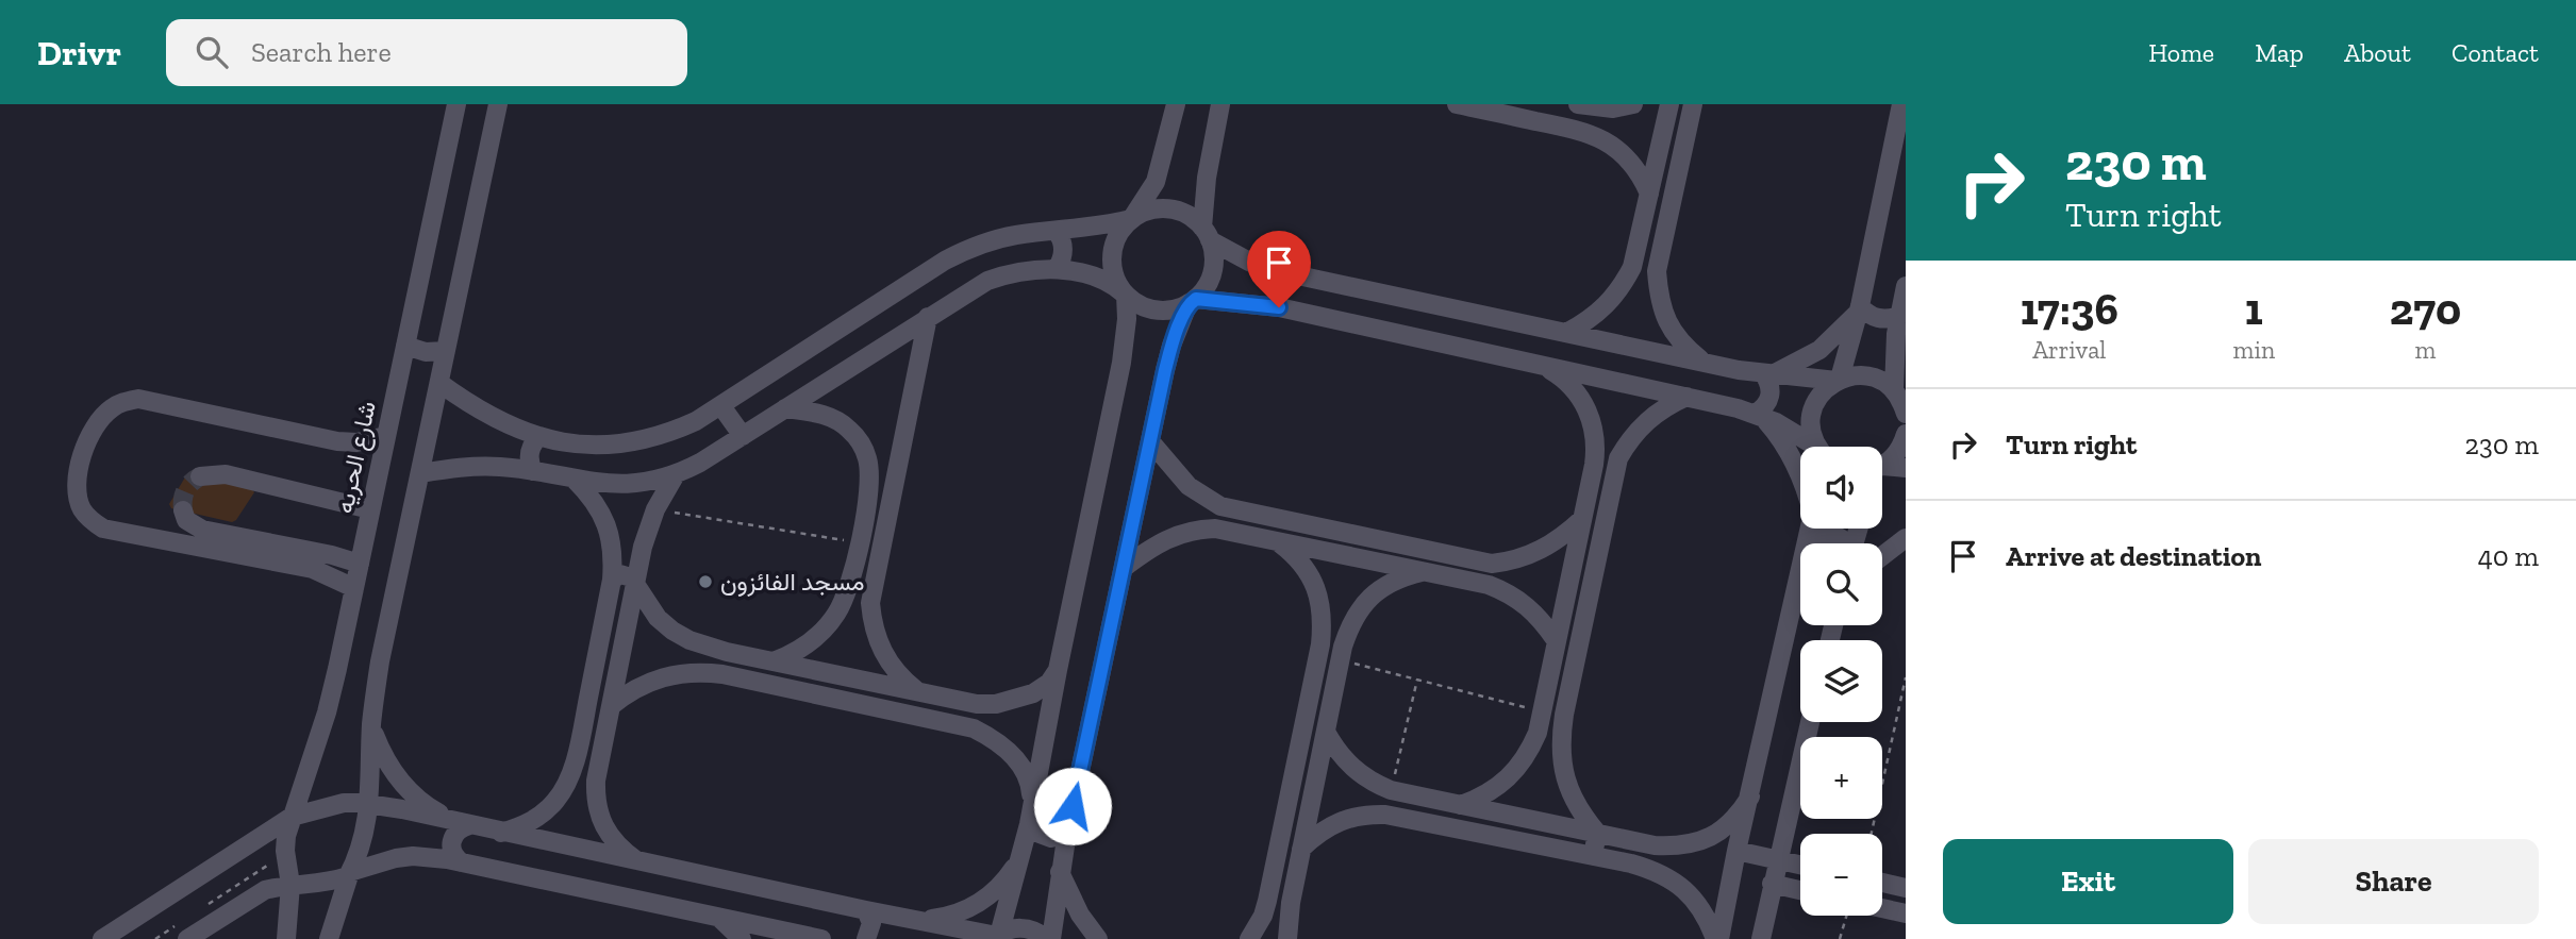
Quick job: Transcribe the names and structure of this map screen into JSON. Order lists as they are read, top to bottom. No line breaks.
{"streets":{"street":["شارع الحريه"]},"places":["مسجد الفائزون"],"page":{"header":"Drivr","search":"Search here","nav":["Home","Map","About","Contact"],"turn":["230 m","Turn right"],"eta":["17:36","Arrival","1","min","270","m"],"list":[{"name":"Turn right","value":"230 m"},{"name":"Arrive at destination","value":"40 m"}],"map_buttons":["+","−"],"buttons":["Exit","Share"]}}
